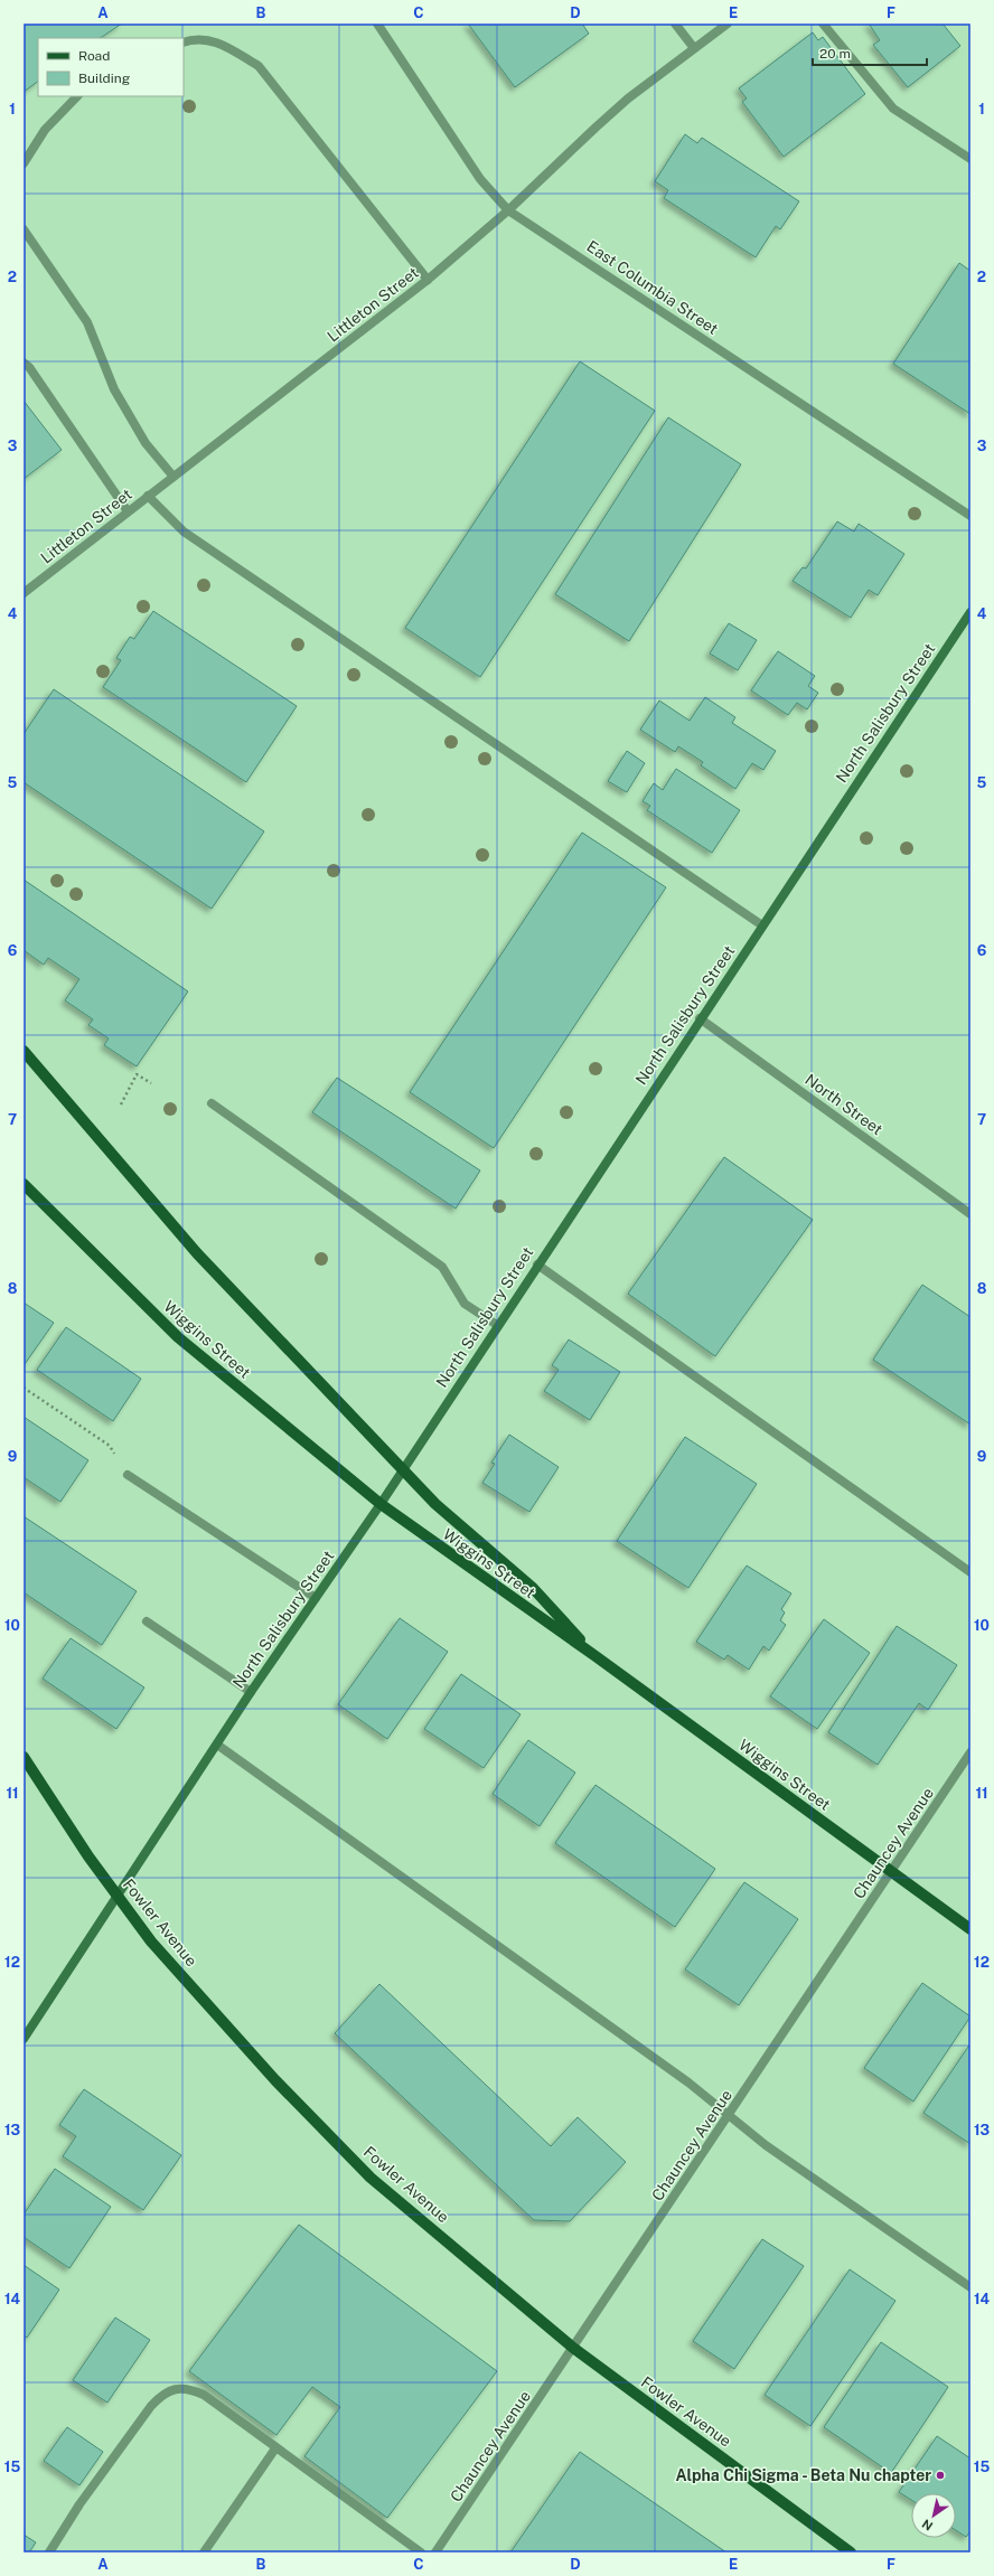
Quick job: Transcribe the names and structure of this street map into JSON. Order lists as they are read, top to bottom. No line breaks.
{"streets":{"main road":["Wiggins Street","Fowler Avenue"],"street":["East Columbia Street","Littleton Street","North Salisbury Street","North Street","Chauncey Avenue"]},"crossings":[["East Columbia Street","Littleton Street"],["North Salisbury Street","North Street"],["North Salisbury Street","Wiggins Street"],["North Salisbury Street","Fowler Avenue"],["Wiggins Street","Chauncey Avenue"],["Chauncey Avenue","Fowler Avenue"]],"places":["Alpha Chi Sigma - Beta Nu chapter"],"legend":["Road","Building"],"scale_bar":"20 m","north":"bottom left","grid":{"columns":["A","B","C","D","E","F"],"rows":["1","2","3","4","5","6","7","8","9","10","11","12","13","14","15"]}}
